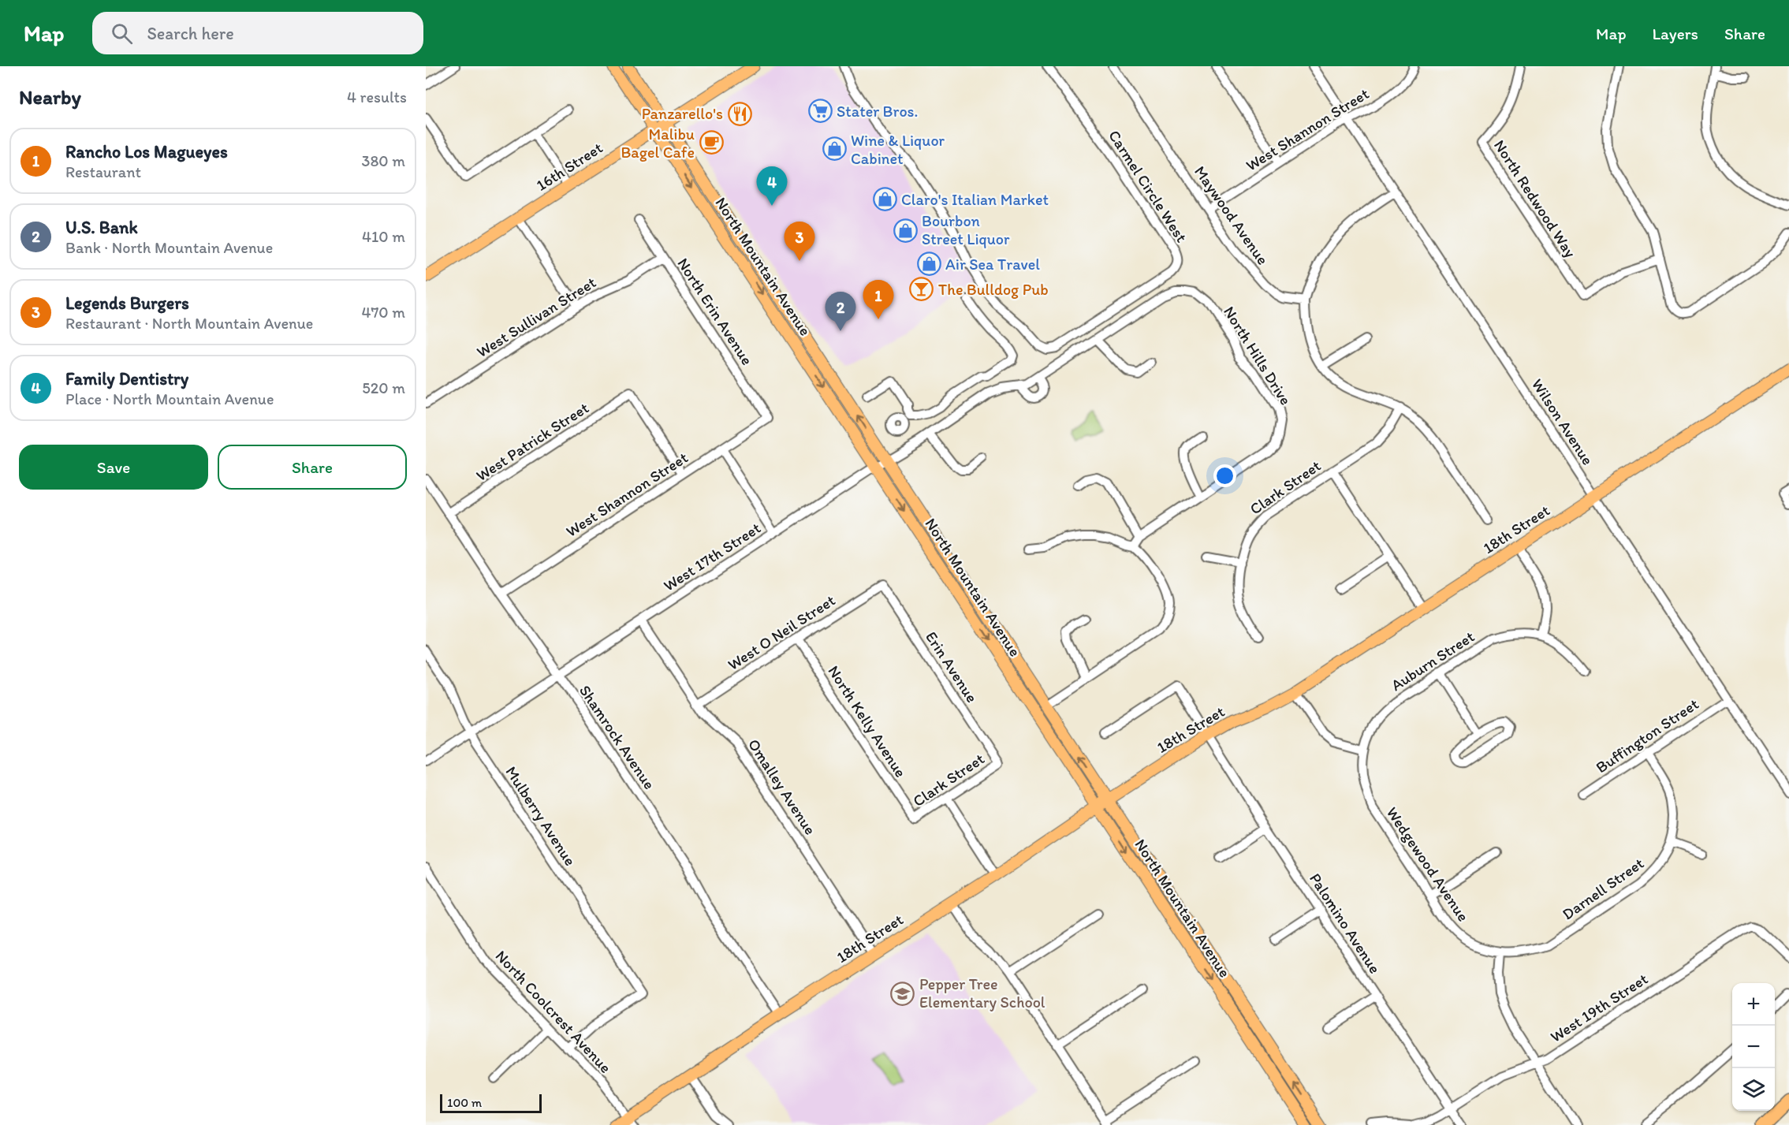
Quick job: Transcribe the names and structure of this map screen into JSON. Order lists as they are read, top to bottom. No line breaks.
{"streets":{"main road":["16th Street","North Mountain Avenue","18th Street"],"street":["West Shannon Street","Carmel Circle West","North Redwood Way","Maywood Avenue","North Erin Avenue","West Sullivan Street","North Hills Drive","Wilson Avenue","West Patrick Street","Clark Street","West 17th Street","West O Neil Street","Auburn Street","Erin Avenue","North Kelly Avenue","Buffington Street","Shamrock Avenue","Omalley Avenue","Mulberry Avenue","Wedgewood Avenue","Darnell Street","Palomino Avenue","West 19th Street","North Coolcrest Avenue"]},"crossings":[["West Shannon Street","Maywood Avenue"],["West Shannon Street","North Erin Avenue"],["West Shannon Street","Wilson Avenue"],["West Shannon Street","West Patrick Street"],["West Shannon Street","Shamrock Avenue"],["16th Street","North Mountain Avenue"],["North Mountain Avenue","18th Street"],["North Mountain Avenue","West 17th Street"],["North Erin Avenue","West Sullivan Street"],["North Hills Drive","West 17th Street"],["Wilson Avenue","18th Street"],["Wilson Avenue","Buffington Street"],["West Patrick Street","Shamrock Avenue"],["Clark Street","Erin Avenue"],["Clark Street","North Kelly Avenue"],["18th Street","Shamrock Avenue"],["18th Street","Omalley Avenue"],["18th Street","Palomino Avenue"],["18th Street","North Coolcrest Avenue"],["West 17th Street","Shamrock Avenue"],["West 17th Street","Omalley Avenue"],["West 17th Street","Mulberry Avenue"],["West O Neil Street","Erin Avenue"],["West O Neil Street","North Kelly Avenue"],["West O Neil Street","Omalley Avenue"],["Auburn Street","Wedgewood Avenue"],["Buffington Street","Darnell Street"],["Mulberry Avenue","North Coolcrest Avenue"],["Wedgewood Avenue","Darnell Street"],["Palomino Avenue","West 19th Street"]],"places":{"supermarket":["Stater Bros."],"restaurant":["Panzarello's"],"cafe":["Malibu Bagel Cafe"],"shop":["Wine & Liquor Cabinet","Claro's Italian Market","Bourbon Street Liquor","Air Sea Travel"],"bar":["The Bulldog Pub"],"school or university":["Pepper Tree Elementary School"]},"scale_bar":"100 m","page":{"header":"Map","search":"Search here","nav":["Map","Layers","Share"],"heading":["Nearby","4 results"],"list":[{"mark":"1","name":"Rancho Los Magueyes","note":"Restaurant","value":"380 m"},{"mark":"2","name":"U.S. Bank","note":"Bank · North Mountain Avenue","value":"410 m"},{"mark":"3","name":"Legends Burgers","note":"Restaurant · North Mountain Avenue","value":"470 m"},{"mark":"4","name":"Family Dentistry","note":"Place · North Mountain Avenue","value":"520 m"}],"pins":["4","3","1","2"],"buttons":["Save","Share"],"map_buttons":["+","−"],"scale":"100 m"}}
